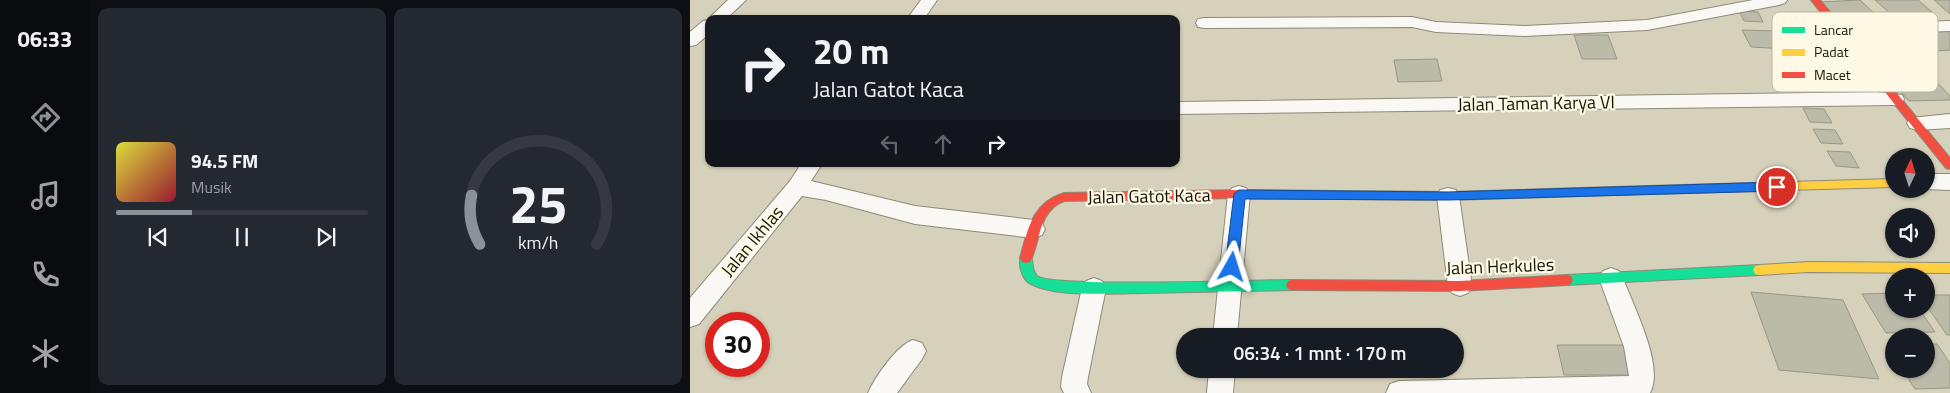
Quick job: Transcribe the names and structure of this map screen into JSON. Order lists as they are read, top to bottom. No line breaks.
{"streets":{"street":["Jalan Taman Karya VI","Jalan Gatot Kaca","Jalan Ikhlas","Jalan Herkules"]},"crossings":[["Jalan Gatot Kaca","Jalan Herkules"]],"legend":["Lancar","Padat","Macet"],"north":"top","page":{"tabs":"06:33","turn":["20 m","Jalan Gatot Kaca"],"song":["94.5 FM","Musik"],"map_buttons":["+","−"],"limit":"30","trip":"06:34 · 1 mnt · 170 m","gauge":["25","km/h"]}}
